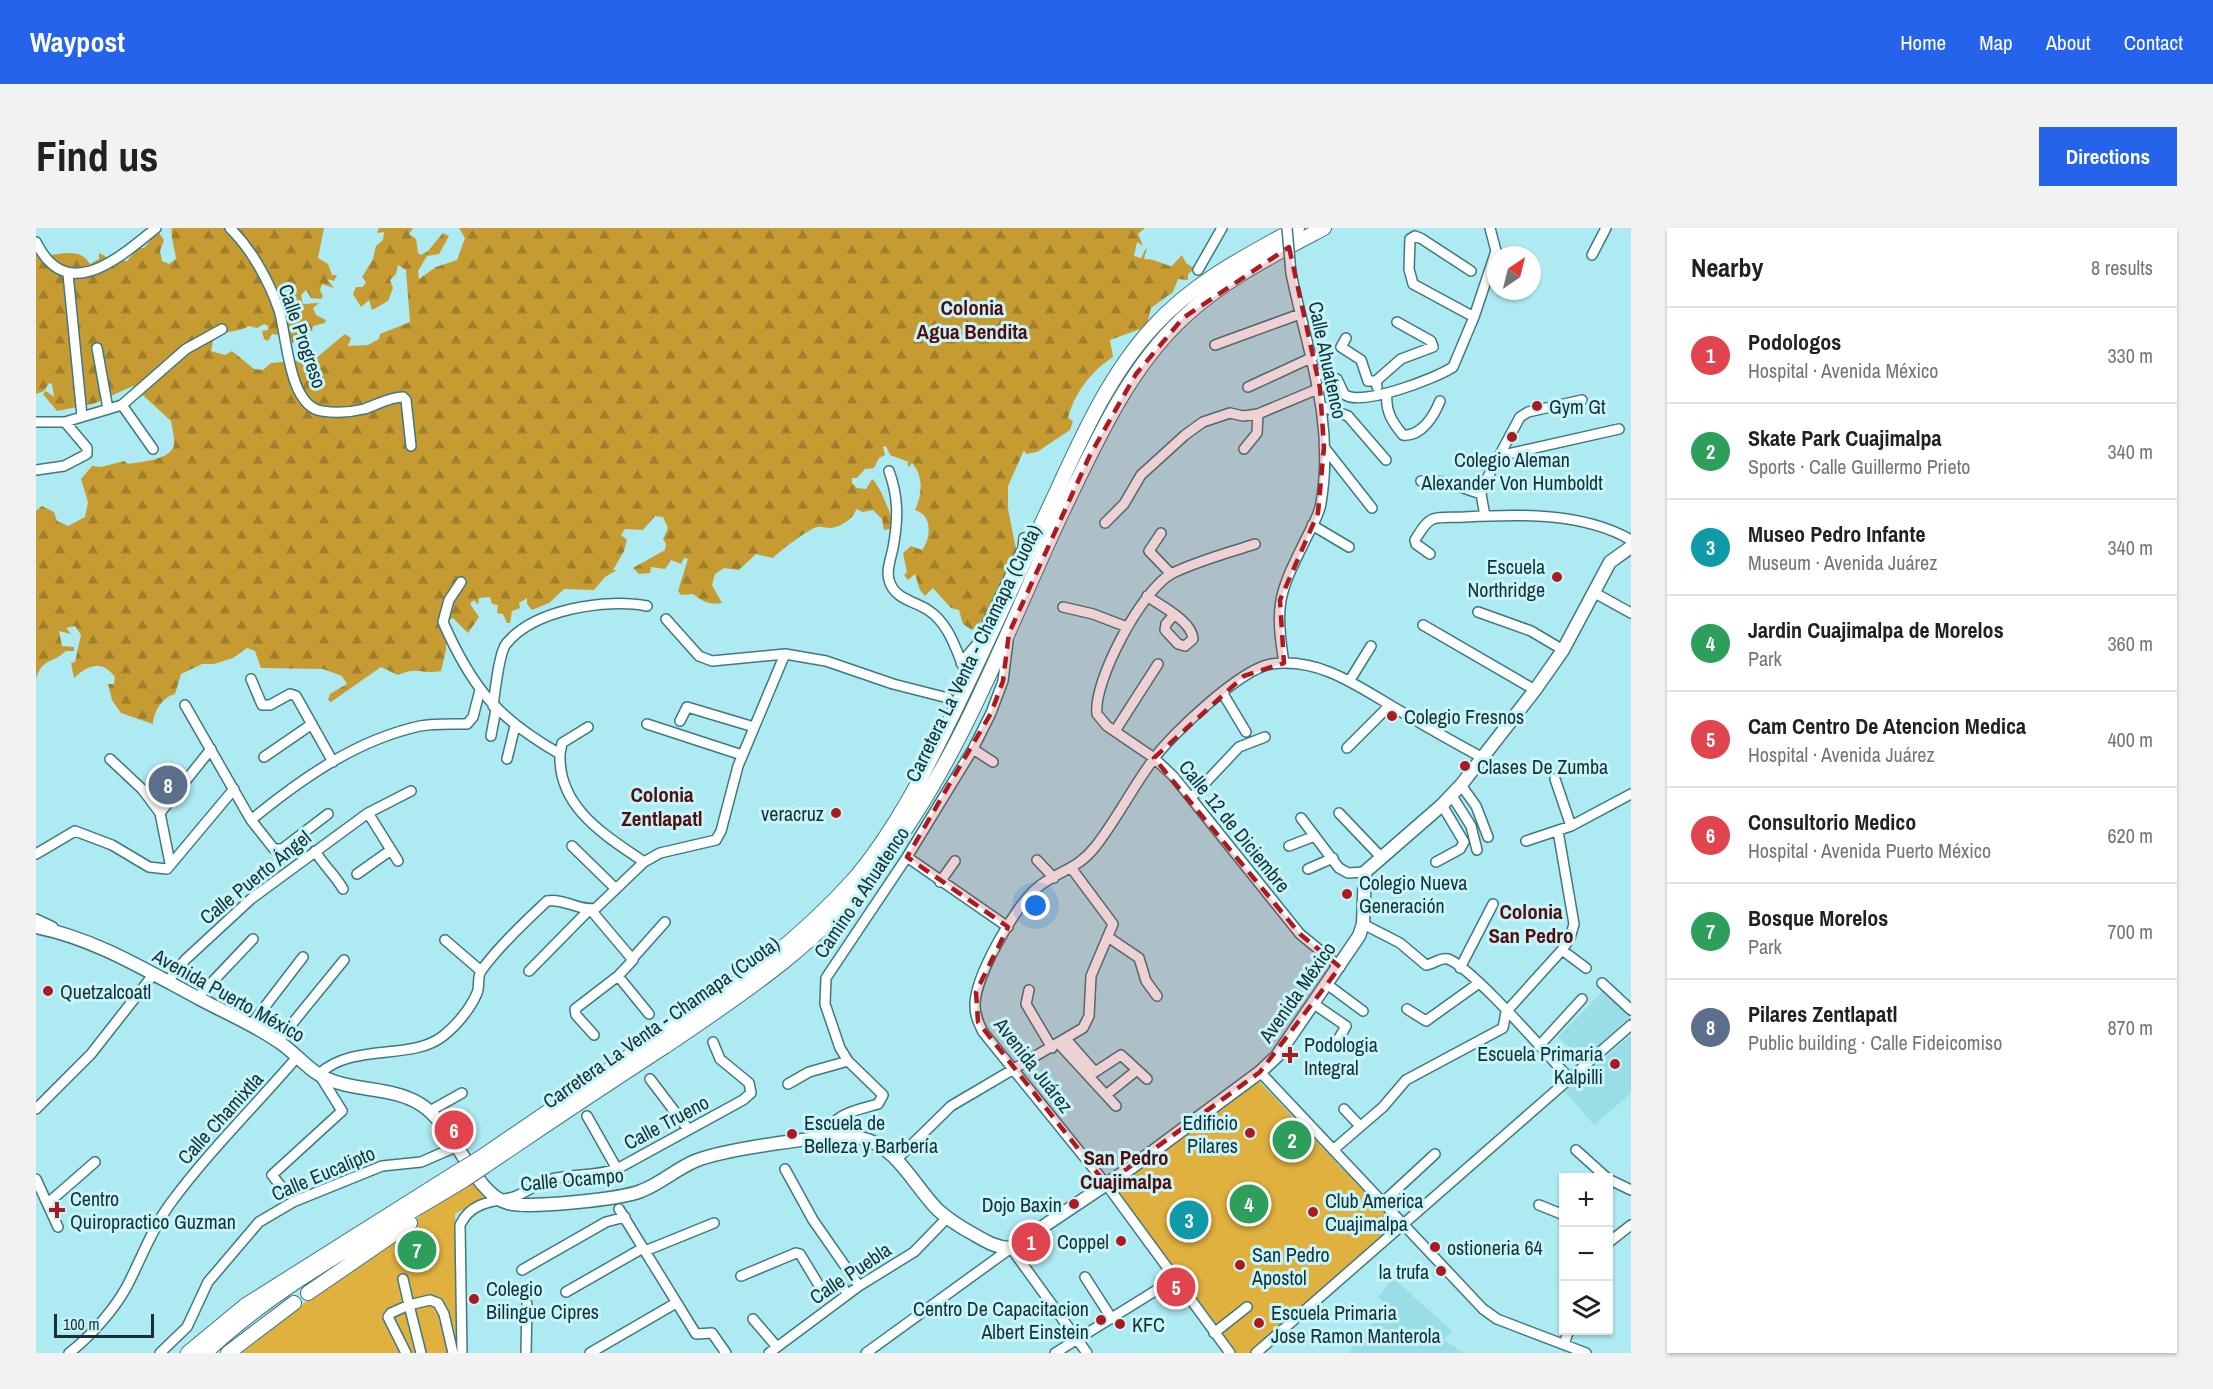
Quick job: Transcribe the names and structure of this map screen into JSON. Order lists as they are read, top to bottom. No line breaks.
{"streets":{"highway":["Carretera La Venta - Chamapa (Cuota)"],"main road":["Avenida México","Avenida Puerto México","Calle Ocampo"],"street":["Calle Progreso","Calle Ahuatenco","Calle 12 de Diciembre","Calle Puerto Ángel","Camino a Ahuatenco","Avenida Juárez","Calle Chamixtla","Calle Trueno","Calle Eucalipto","Calle Puebla"]},"crossings":[["Calle Ahuatenco","Avenida Juárez"],["Carretera La Venta - Chamapa (Cuota)","Camino a Ahuatenco"],["Calle 12 de Diciembre","Avenida México"],["Calle 12 de Diciembre","Avenida Juárez"],["Calle Puerto Ángel","Avenida Puerto México"],["Camino a Ahuatenco","Calle Ocampo"],["Avenida México","Avenida Juárez"],["Avenida México","Calle Ocampo"],["Avenida Puerto México","Calle Chamixtla"],["Avenida Puerto México","Calle Trueno"],["Avenida Puerto México","Calle Eucalipto"],["Avenida Puerto México","Calle Ocampo"],["Calle Trueno","Calle Ocampo"],["Calle Ocampo","Calle Puebla"]],"districts":["Colonia Agua Bendita","Colonia Zentlapatl","Colonia San Pedro","San Pedro Cuajimalpa"],"places":{"other":["Gym Gt","Colegio Aleman Alexander Von Humboldt","Escuela Northridge","Colegio Fresnos","Clases De Zumba","veracruz","Colegio Nueva Generación","Quetzalcoatl","Escuela Primaria Kalpilli","Edificio Pilares","Escuela de Belleza y Barbería","Dojo Baxin","Club America Cuajimalpa","Coppel","ostioneria 64","San Pedro Apostol","la trufa","Colegio Bilingue Cipres","Centro De Capacitacion Albert Einstein","Escuela Primaria Jose Ramon Manterola","KFC"],"health":["Podologia Integral","Centro Quiropractico Guzman"]},"scale_bar":"100 m","north":"top right","page":{"header":"Waypost","nav":["Home","Map","About","Contact"],"buttons":"Directions","title":"Find us","heading":["Nearby","8 results"],"list":[{"mark":"1","name":"Podologos","note":"Hospital · Avenida México","value":"330 m"},{"mark":"2","name":"Skate Park Cuajimalpa","note":"Sports · Calle Guillermo Prieto","value":"340 m"},{"mark":"3","name":"Museo Pedro Infante","note":"Museum · Avenida Juárez","value":"340 m"},{"mark":"4","name":"Jardin Cuajimalpa de Morelos","note":"Park","value":"360 m"},{"mark":"5","name":"Cam Centro De Atencion Medica","note":"Hospital · Avenida Juárez","value":"400 m"},{"mark":"6","name":"Consultorio Medico","note":"Hospital · Avenida Puerto México","value":"620 m"},{"mark":"7","name":"Bosque Morelos","note":"Park","value":"700 m"},{"mark":"8","name":"Pilares Zentlapatl","note":"Public building · Calle Fideicomiso","value":"870 m"}],"pins":["8","6","2","4","3","1","7","5"],"map_buttons":["+","−"],"scale":"100 m"}}
